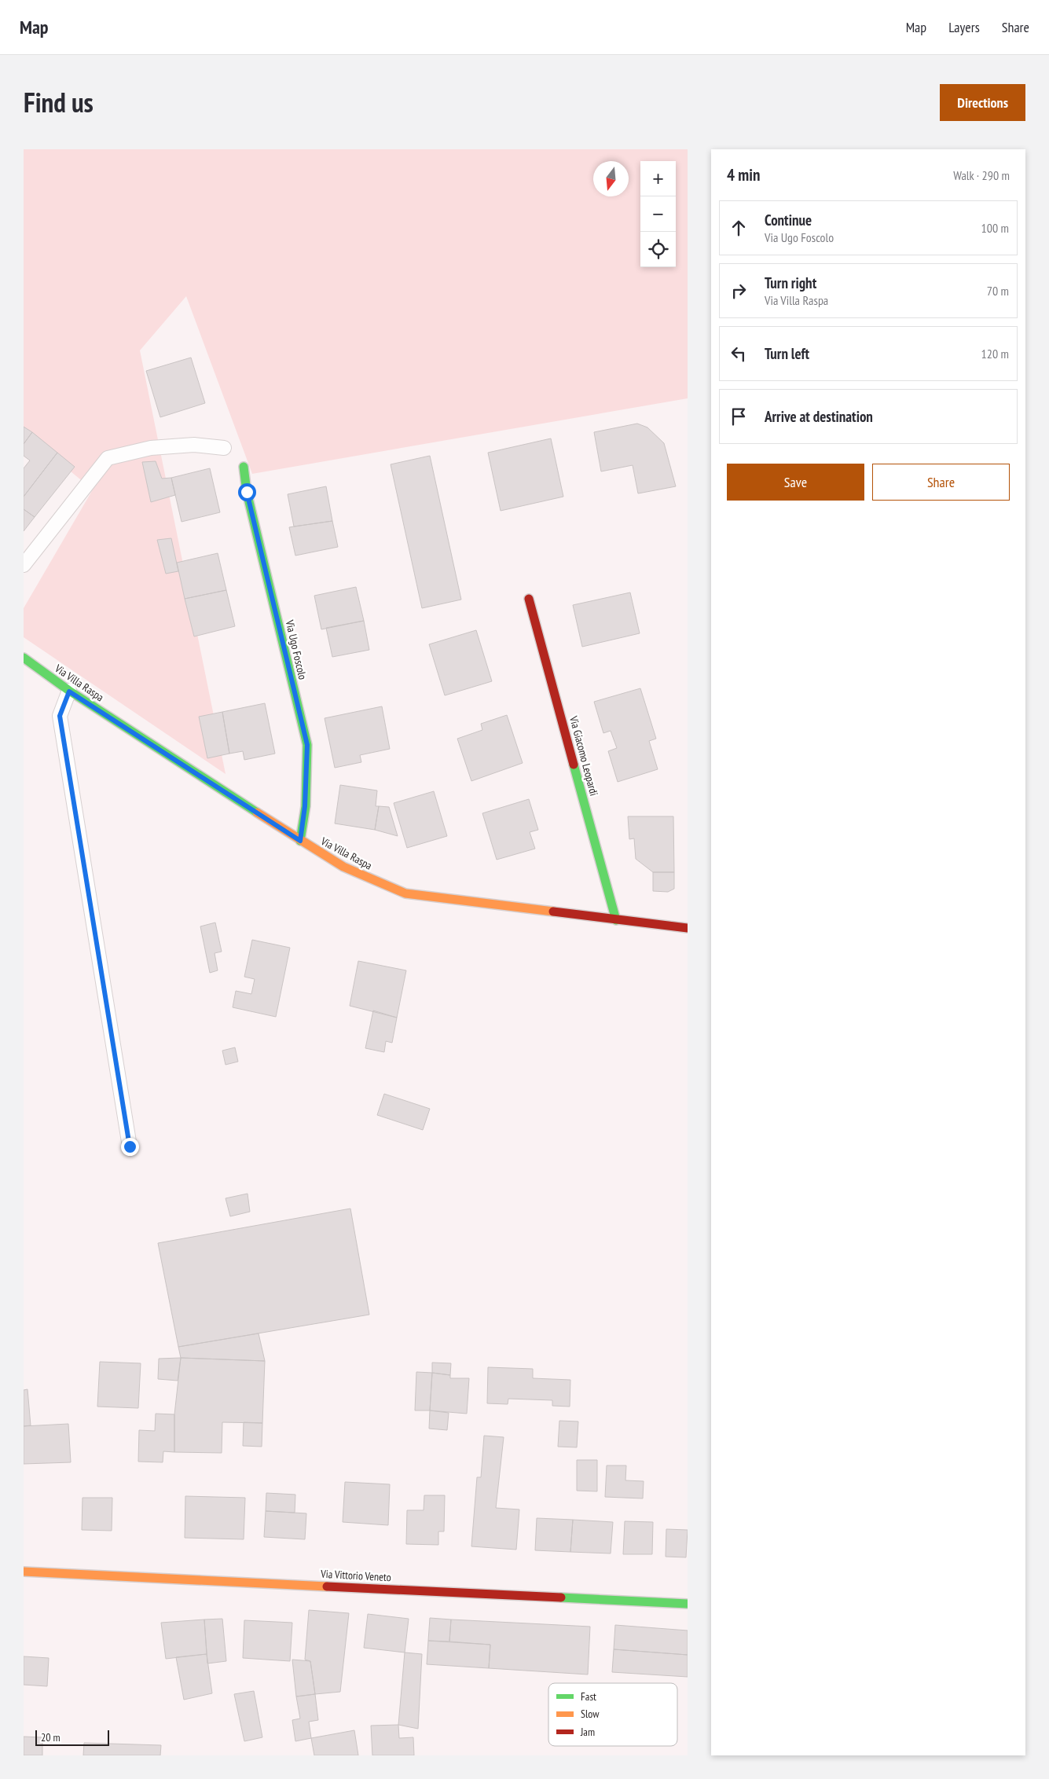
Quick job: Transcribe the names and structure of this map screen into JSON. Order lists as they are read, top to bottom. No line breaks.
{"streets":{"street":["Via Ugo Foscolo","Via Villa Raspa","Via Giacomo Leopardi","Via Vittorio Veneto"]},"crossings":[["Via Ugo Foscolo","Via Villa Raspa"],["Via Villa Raspa","Via Giacomo Leopardi"]],"legend":["Fast","Slow","Jam"],"scale_bar":"20 m","north":"bottom","page":{"header":"Map","nav":["Map","Layers","Share"],"title":"Find us","buttons":["Directions",["Save","Share"]],"heading":["4 min","Walk · 290 m"],"map_buttons":["+","−"],"list":[["Continue","Via Ugo Foscolo","100 m"],["Turn right","Via Villa Raspa","70 m"],["Turn left","120 m"],"Arrive at destination"],"scale":"20 m"}}
